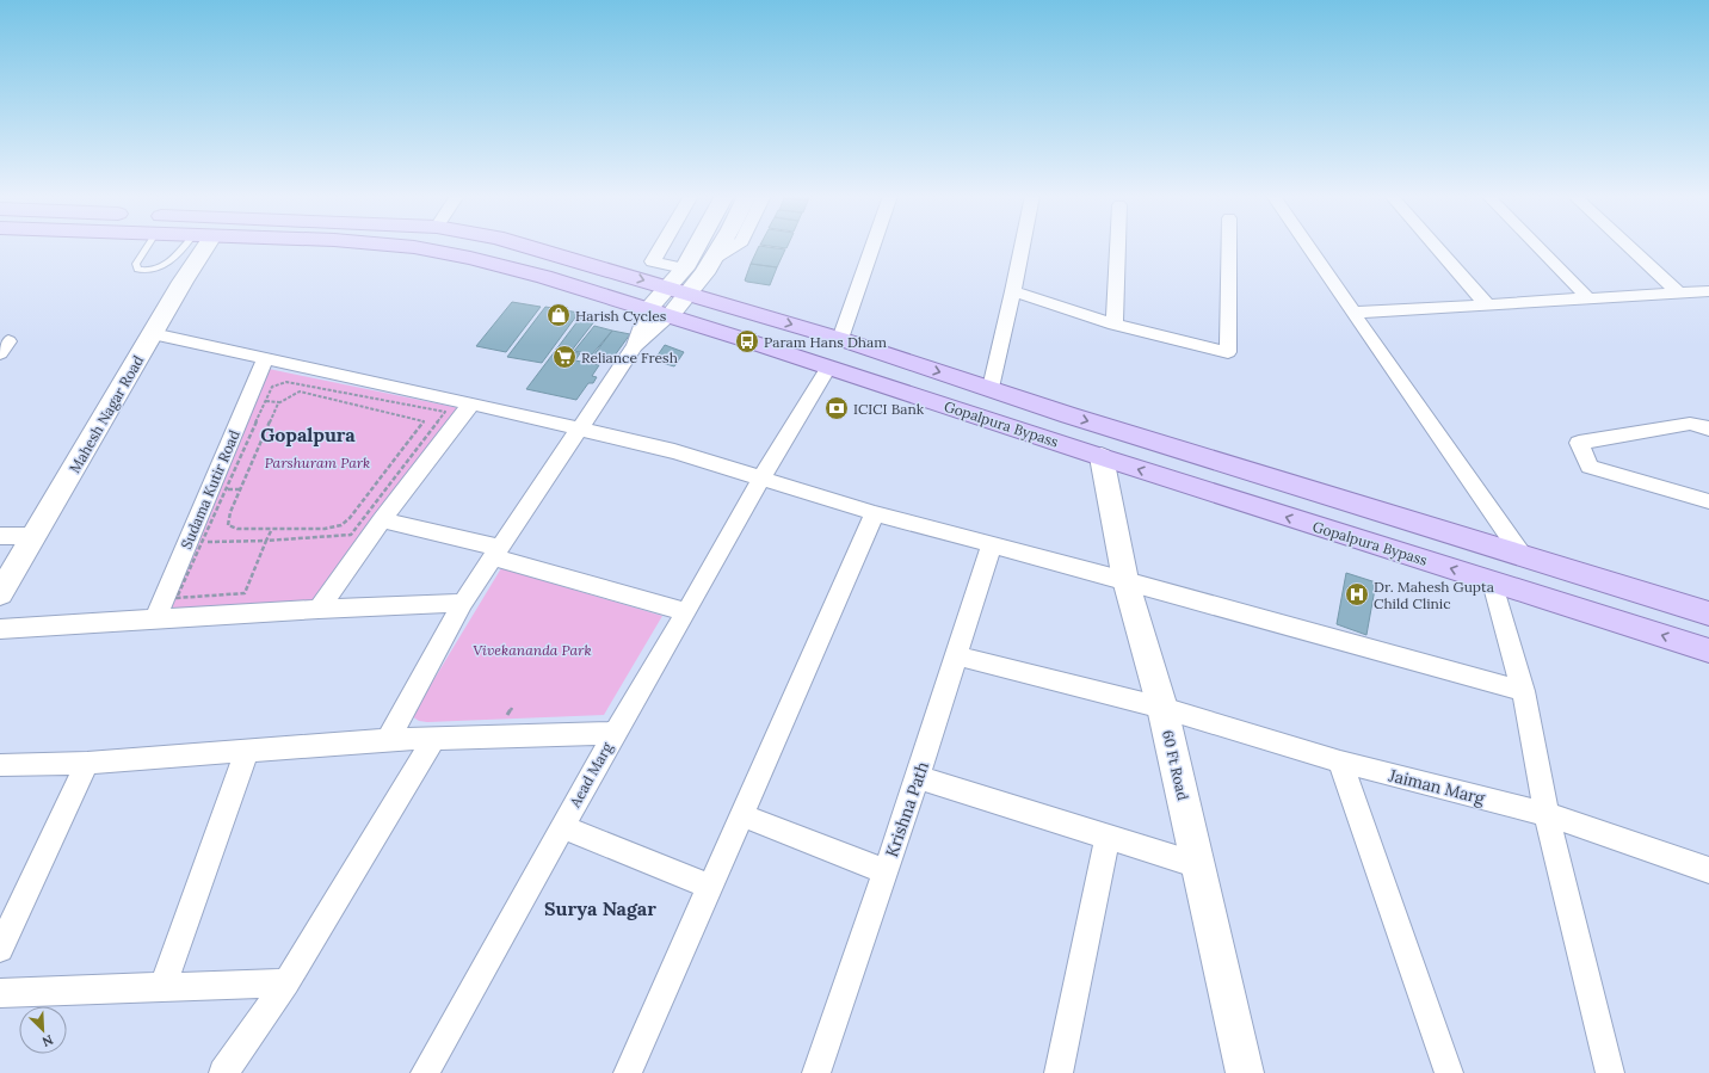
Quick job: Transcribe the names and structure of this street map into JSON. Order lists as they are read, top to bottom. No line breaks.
{"streets":{"main road":["Gopalpura Bypass"],"street":["Mahesh Nagar Road","Sudama Kutir Road","60 Ft Road","Aead Marg","Jaiman Marg","Krishna Path"]},"crossings":[["Gopalpura Bypass","60 Ft Road"],["Gopalpura Bypass","Aead Marg"],["60 Ft Road","Jaiman Marg"],["Jaiman Marg","Krishna Path"]],"districts":["Gopalpura","Surya Nagar"],"parks":["Parshuram Park","Vivekananda Park"],"places":{"shop":["Harish Cycles"],"bus stop":["Param Hans Dham"],"supermarket":["Reliance Fresh"],"bank":["ICICI Bank"],"hospital":["Dr. Mahesh Gupta Child Clinic"]},"north":"bottom right"}
